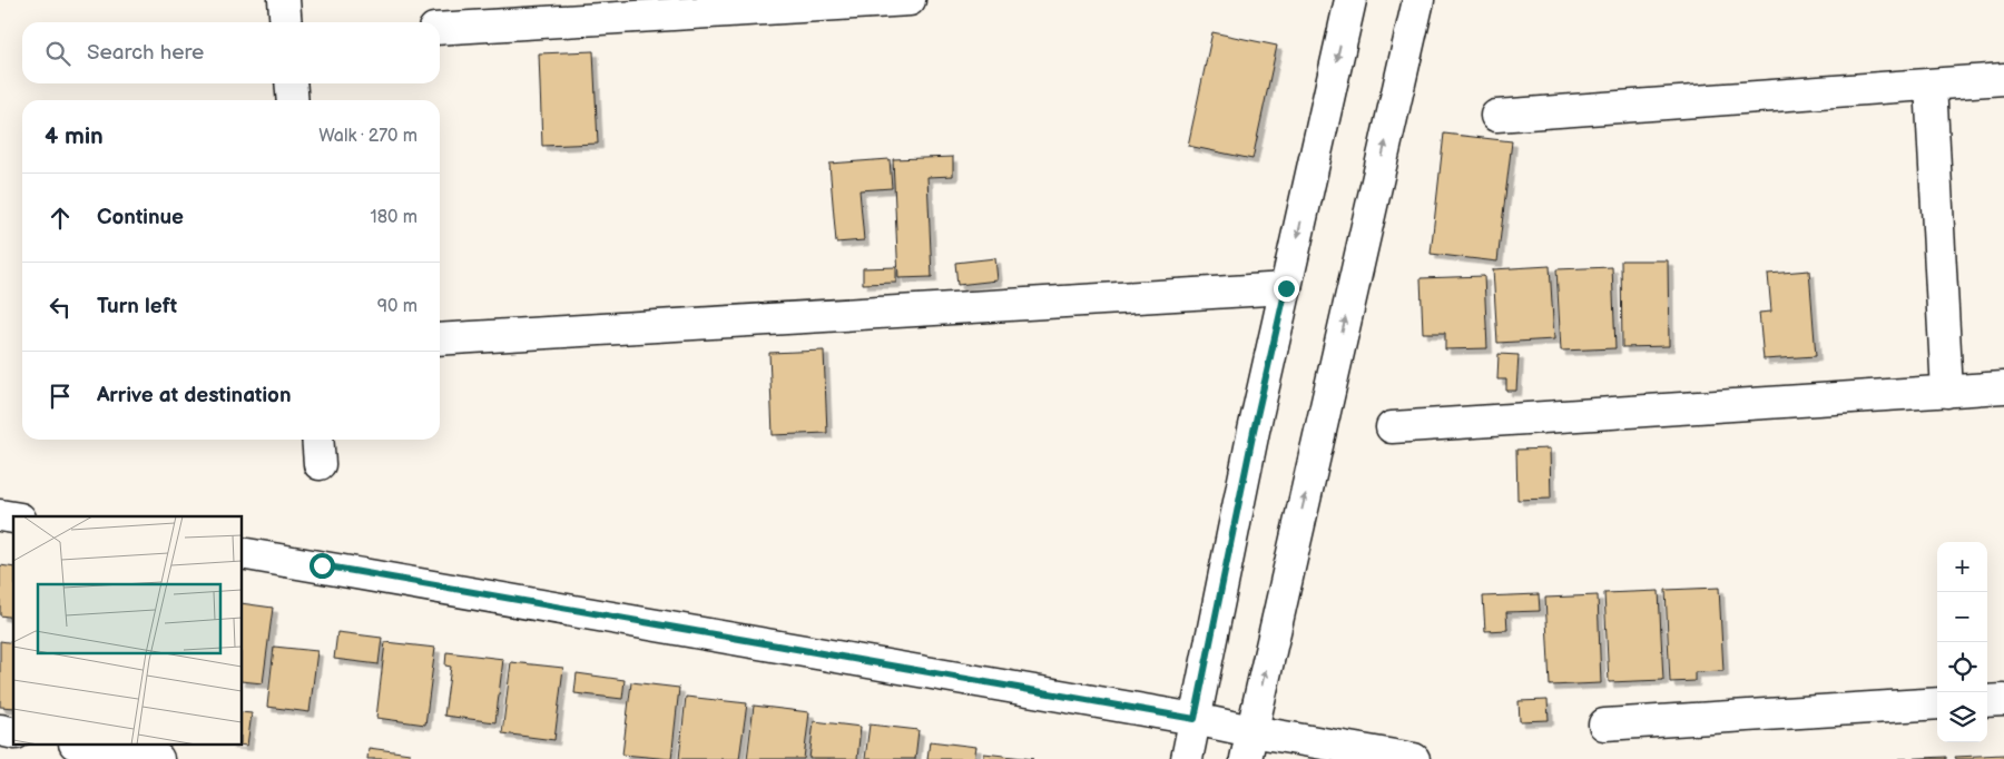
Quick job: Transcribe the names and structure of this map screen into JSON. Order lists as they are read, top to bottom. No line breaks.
{"page":{"search":"Search here","heading":["4 min","Walk · 270 m"],"list":[["Continue","180 m"],["Turn left","90 m"],"Arrive at destination"],"map_buttons":["+","−"]}}
